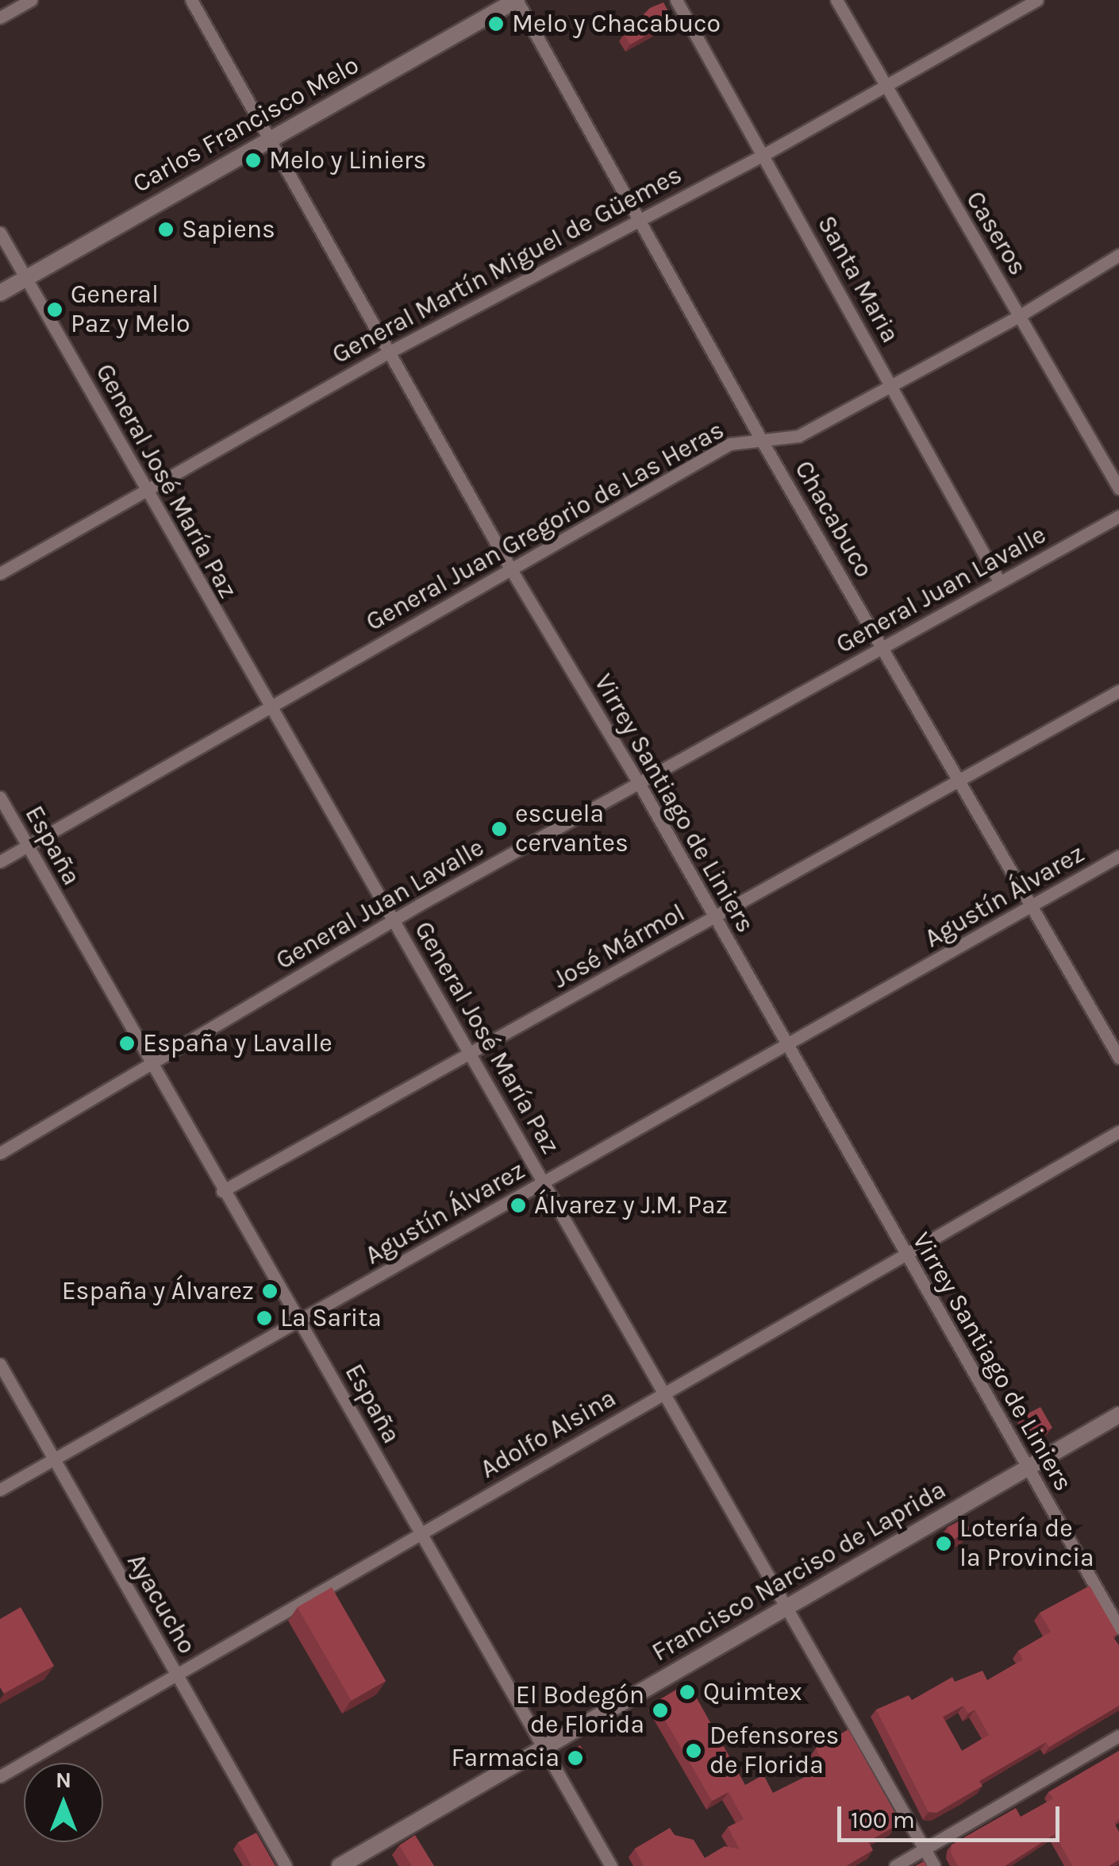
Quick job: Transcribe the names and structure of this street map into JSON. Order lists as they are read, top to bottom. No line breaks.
{"streets":{"street":["Carlos Francisco Melo","Caseros","General Martín Miguel de Güemes","Santa Maria","General José María Paz","Chacabuco","General Juan Gregorio de Las Heras","General Juan Lavalle","Virrey Santiago de Liniers","España","Agustín Álvarez","José Mármol","Adolfo Alsina","Francisco Narciso de Laprida","Ayacucho"]},"crossings":[["Carlos Francisco Melo","General José María Paz"],["Carlos Francisco Melo","Chacabuco"],["Carlos Francisco Melo","Virrey Santiago de Liniers"],["Caseros","General Martín Miguel de Güemes"],["Caseros","General Juan Gregorio de Las Heras"],["General Martín Miguel de Güemes","Santa Maria"],["General Martín Miguel de Güemes","General José María Paz"],["General Martín Miguel de Güemes","Chacabuco"],["General Martín Miguel de Güemes","Virrey Santiago de Liniers"],["Santa Maria","General Juan Gregorio de Las Heras"],["Santa Maria","General Juan Lavalle"],["General José María Paz","General Juan Gregorio de Las Heras"],["General José María Paz","General Juan Lavalle"],["General José María Paz","Agustín Álvarez"],["General José María Paz","José Mármol"],["General José María Paz","Adolfo Alsina"],["General José María Paz","Francisco Narciso de Laprida"],["Chacabuco","General Juan Gregorio de Las Heras"],["Chacabuco","General Juan Lavalle"],["Chacabuco","Agustín Álvarez"],["Chacabuco","José Mármol"],["General Juan Gregorio de Las Heras","Virrey Santiago de Liniers"],["General Juan Gregorio de Las Heras","España"],["General Juan Lavalle","Virrey Santiago de Liniers"],["General Juan Lavalle","España"],["Virrey Santiago de Liniers","Agustín Álvarez"],["Virrey Santiago de Liniers","José Mármol"],["Virrey Santiago de Liniers","Adolfo Alsina"],["Virrey Santiago de Liniers","Francisco Narciso de Laprida"],["España","Agustín Álvarez"],["España","José Mármol"],["España","Adolfo Alsina"],["España","Francisco Narciso de Laprida"],["Agustín Álvarez","Ayacucho"],["Adolfo Alsina","Ayacucho"]],"places":["Melo y Chacabuco","Melo y Liniers","Sapiens","General Paz y Melo","escuela cervantes","España y Lavalle","Álvarez y J.M. Paz","España y Álvarez","La Sarita","Lotería de la Provincia","Quimtex","El Bodegón de Florida","Defensores de Florida","Farmacia"],"scale_bar":"100 m","north":"top"}
